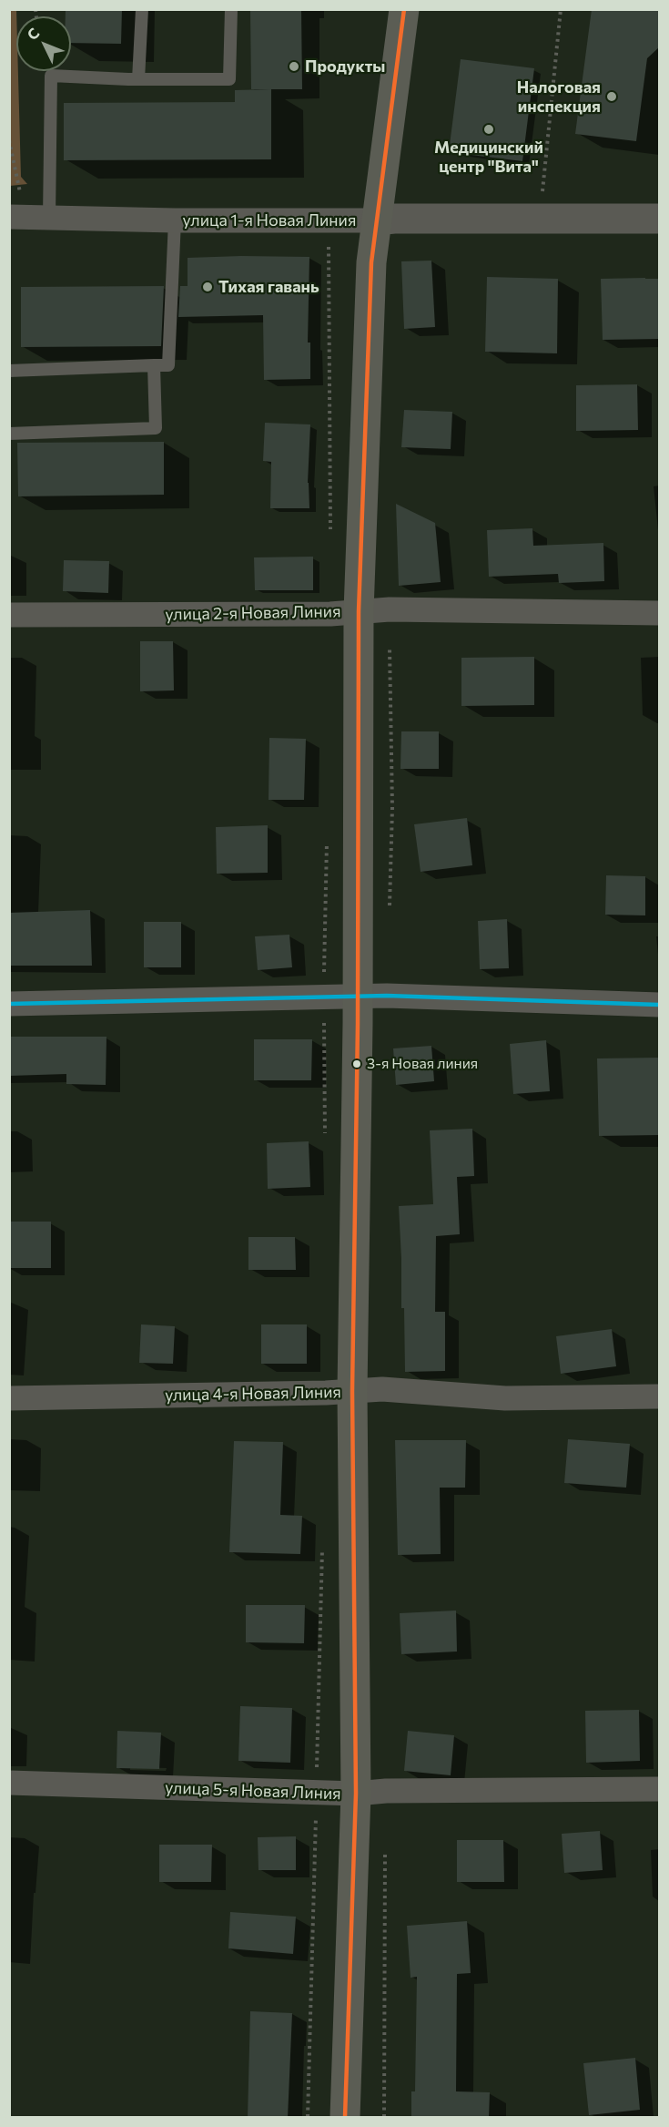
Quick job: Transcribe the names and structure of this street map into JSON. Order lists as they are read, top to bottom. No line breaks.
{"streets":{"street":["улица 1-я Новая Линия","улица 2-я Новая Линия","улица 4-я Новая Линия","улица 5-я Новая Линия"]},"places":["Продукты","Налоговая инспекция","Медицинский центр \"Вита\"","Тихая гавань","3-я Новая линия"],"north":"top left"}
